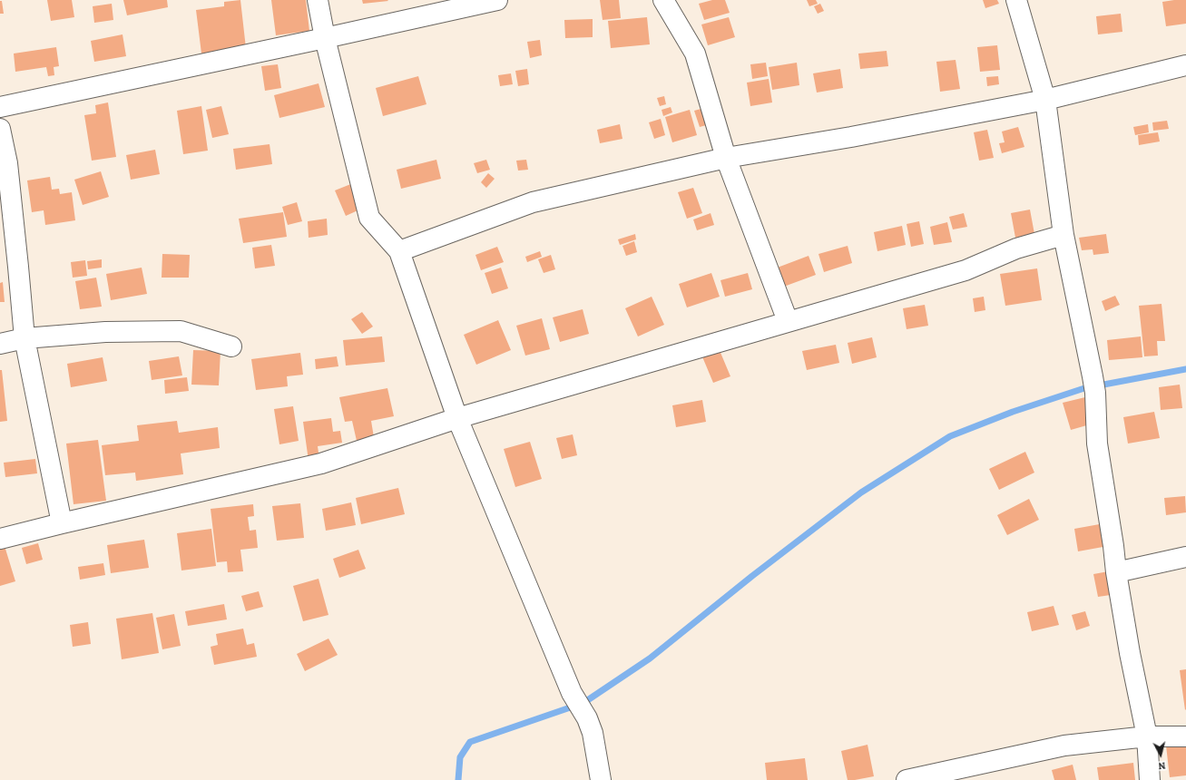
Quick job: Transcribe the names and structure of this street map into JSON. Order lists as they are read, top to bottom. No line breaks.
{"north":"bottom"}
